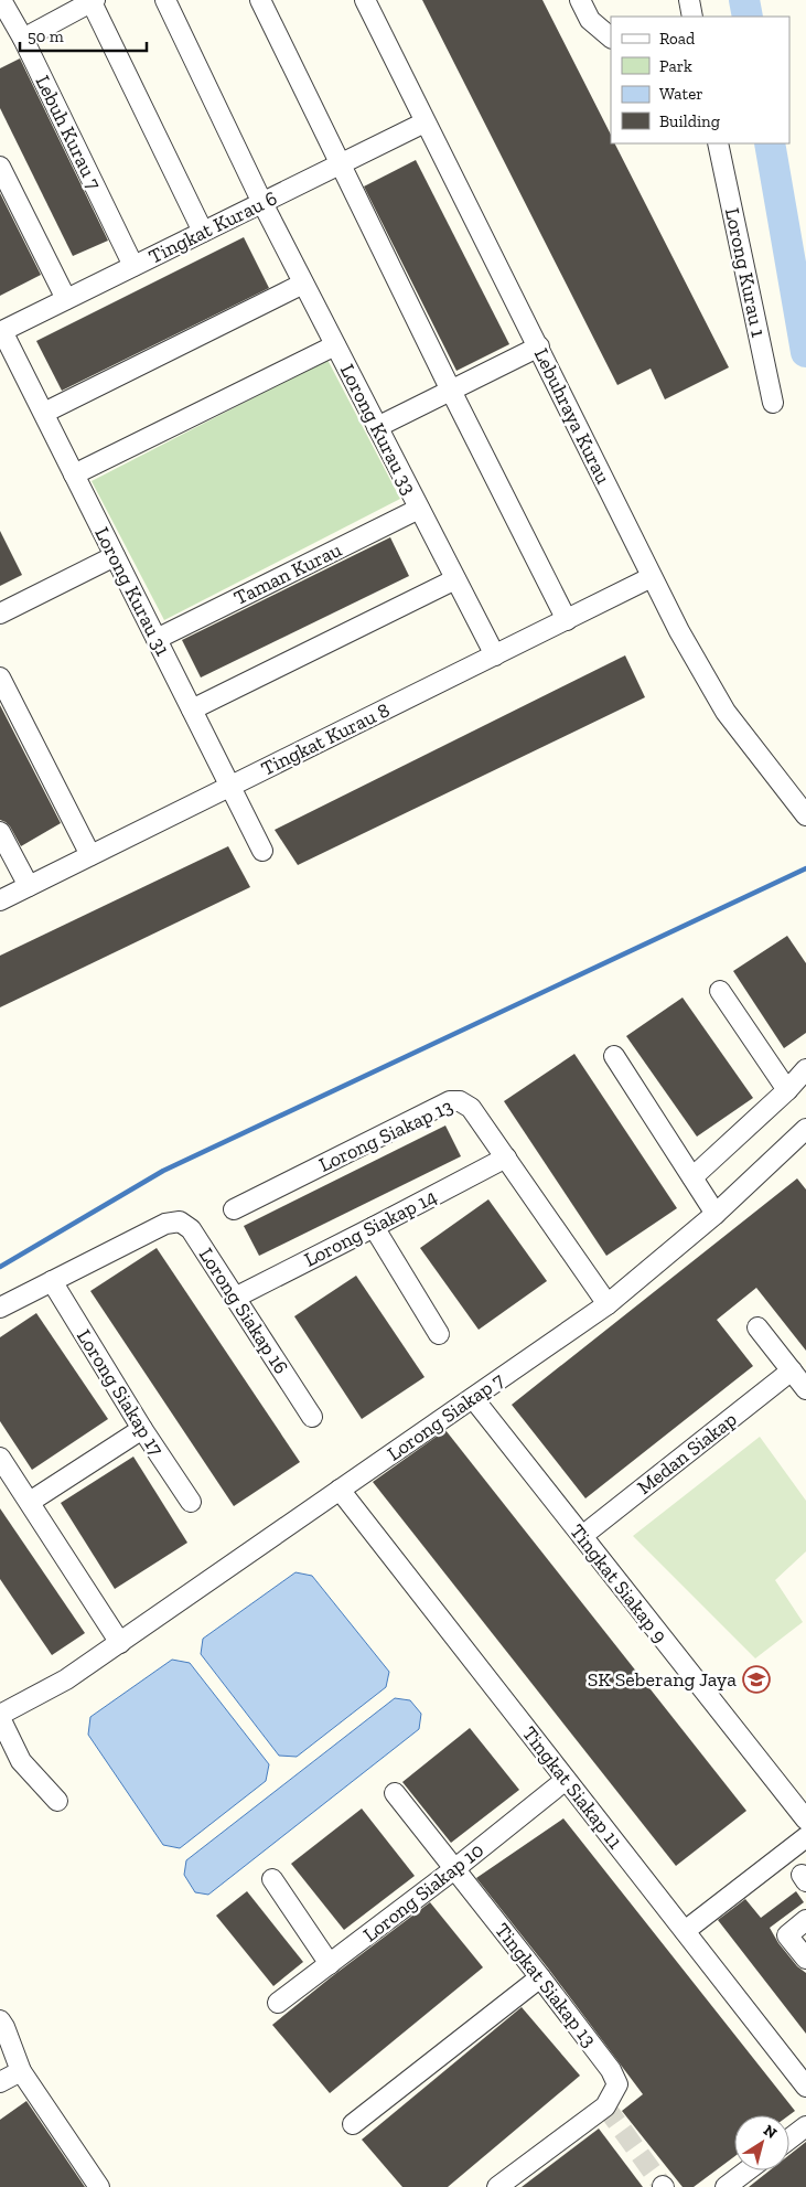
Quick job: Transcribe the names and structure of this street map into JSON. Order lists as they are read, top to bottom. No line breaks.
{"streets":{"street":["Lebuh Kurau 7","Tingkat Kurau 6","Lorong Kurau 1","Lebuhraya Kurau","Lorong Kurau 33","Taman Kurau","Lorong Kurau 31","Tingkat Kurau 8","Lorong Siakap 13","Lorong Siakap 14","Lorong Siakap 16","Lorong Siakap 17","Lorong Siakap 7","Medan Siakap","Tingkat Siakap 9","Tingkat Siakap 11","Lorong Siakap 10","Tingkat Siakap 13"]},"crossings":[["Lebuh Kurau 7","Tingkat Kurau 6"],["Tingkat Kurau 6","Lebuhraya Kurau"],["Tingkat Kurau 6","Lorong Kurau 33"],["Tingkat Kurau 6","Lorong Kurau 31"],["Lebuhraya Kurau","Tingkat Kurau 8"],["Lorong Kurau 33","Taman Kurau"],["Lorong Kurau 33","Tingkat Kurau 8"],["Taman Kurau","Lorong Kurau 31"],["Lorong Kurau 31","Tingkat Kurau 8"],["Lorong Siakap 13","Lorong Siakap 14"],["Lorong Siakap 13","Lorong Siakap 7"],["Lorong Siakap 14","Lorong Siakap 16"],["Lorong Siakap 16","Lorong Siakap 17"],["Lorong Siakap 7","Tingkat Siakap 9"],["Lorong Siakap 7","Tingkat Siakap 11"],["Medan Siakap","Tingkat Siakap 9"],["Tingkat Siakap 11","Lorong Siakap 10"],["Lorong Siakap 10","Tingkat Siakap 13"]],"places":{"school or university":["SK Seberang Jaya"]},"legend":["Road","Park","Water","Building"],"scale_bar":"50 m","north":"top right"}
